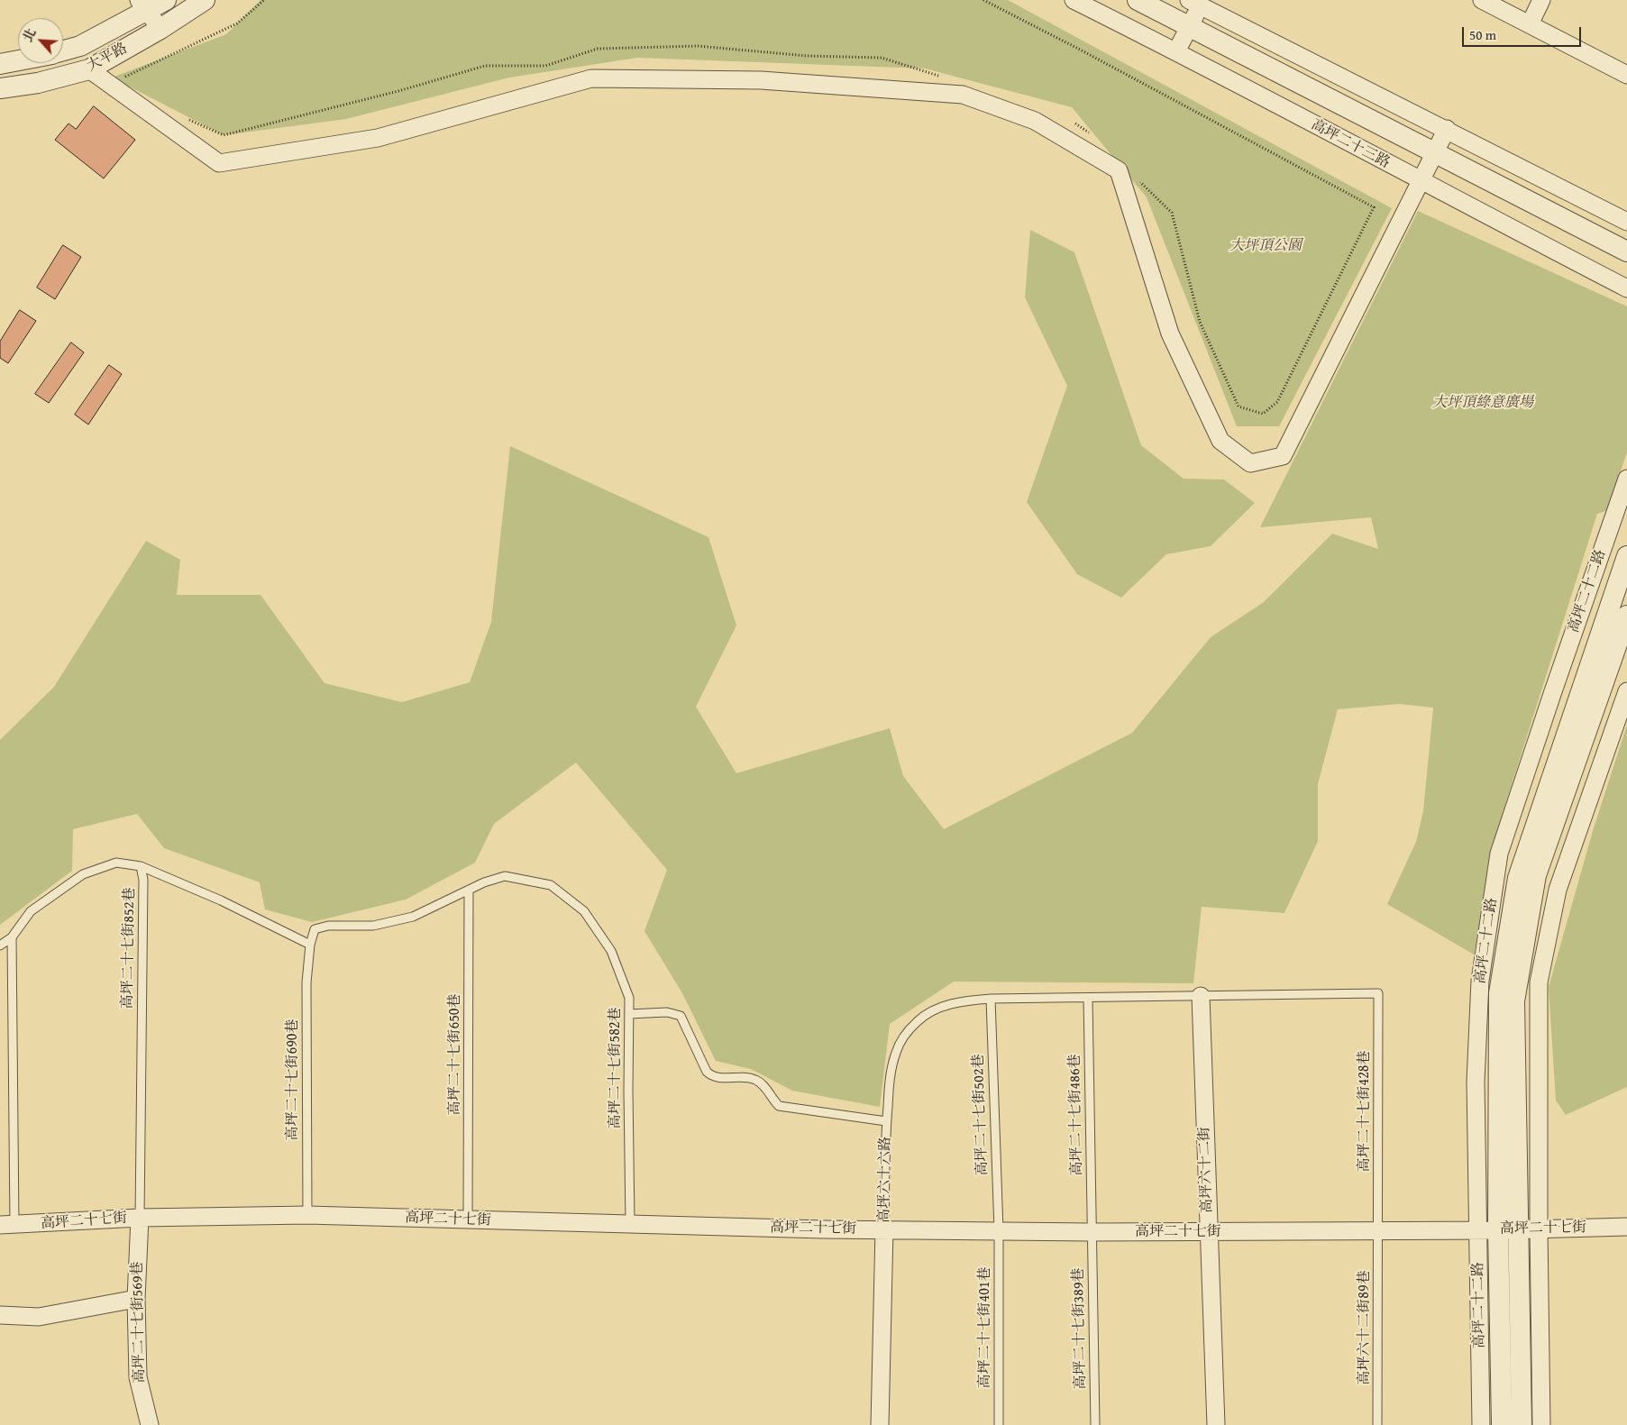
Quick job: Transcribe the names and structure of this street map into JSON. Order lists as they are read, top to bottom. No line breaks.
{"streets":{"street":["大平路","高坪二十三路","高坪二十二路","高坪六十二街","高坪六十六路","高坪二十七街","高坪二十七街569巷"],"lane":["高坪二十七街852巷","高坪二十七街650巷","高坪二十七街582巷","高坪二十七街690巷","高坪二十七街428巷","高坪二十七街502巷","高坪二十七街486巷","高坪二十七街401巷","高坪六十二街89巷","高坪二十七街389巷"]},"crossings":[["高坪二十二路","高坪二十七街"],["高坪二十七街852巷","高坪二十七街690巷"],["高坪二十七街852巷","高坪二十七街"],["高坪二十七街852巷","高坪二十七街569巷"],["高坪二十七街650巷","高坪二十七街582巷"],["高坪二十七街650巷","高坪二十七街"],["高坪二十七街582巷","高坪二十七街"],["高坪二十七街690巷","高坪二十七街"],["高坪二十七街428巷","高坪六十六路"],["高坪二十七街428巷","高坪二十七街"],["高坪二十七街428巷","高坪六十二街89巷"],["高坪二十七街502巷","高坪六十六路"],["高坪二十七街502巷","高坪二十七街"],["高坪二十七街502巷","高坪二十七街401巷"],["高坪二十七街486巷","高坪六十六路"],["高坪二十七街486巷","高坪二十七街"],["高坪二十七街486巷","高坪二十七街389巷"],["高坪六十二街","高坪六十六路"],["高坪六十二街","高坪二十七街"],["高坪六十六路","高坪二十七街"],["高坪二十七街","高坪二十七街569巷"],["高坪二十七街","高坪二十七街401巷"],["高坪二十七街","高坪六十二街89巷"],["高坪二十七街","高坪二十七街389巷"]],"parks":["大坪頂公園","大坪頂綠意廣場"],"scale_bar":"50 m","north":"top left"}
